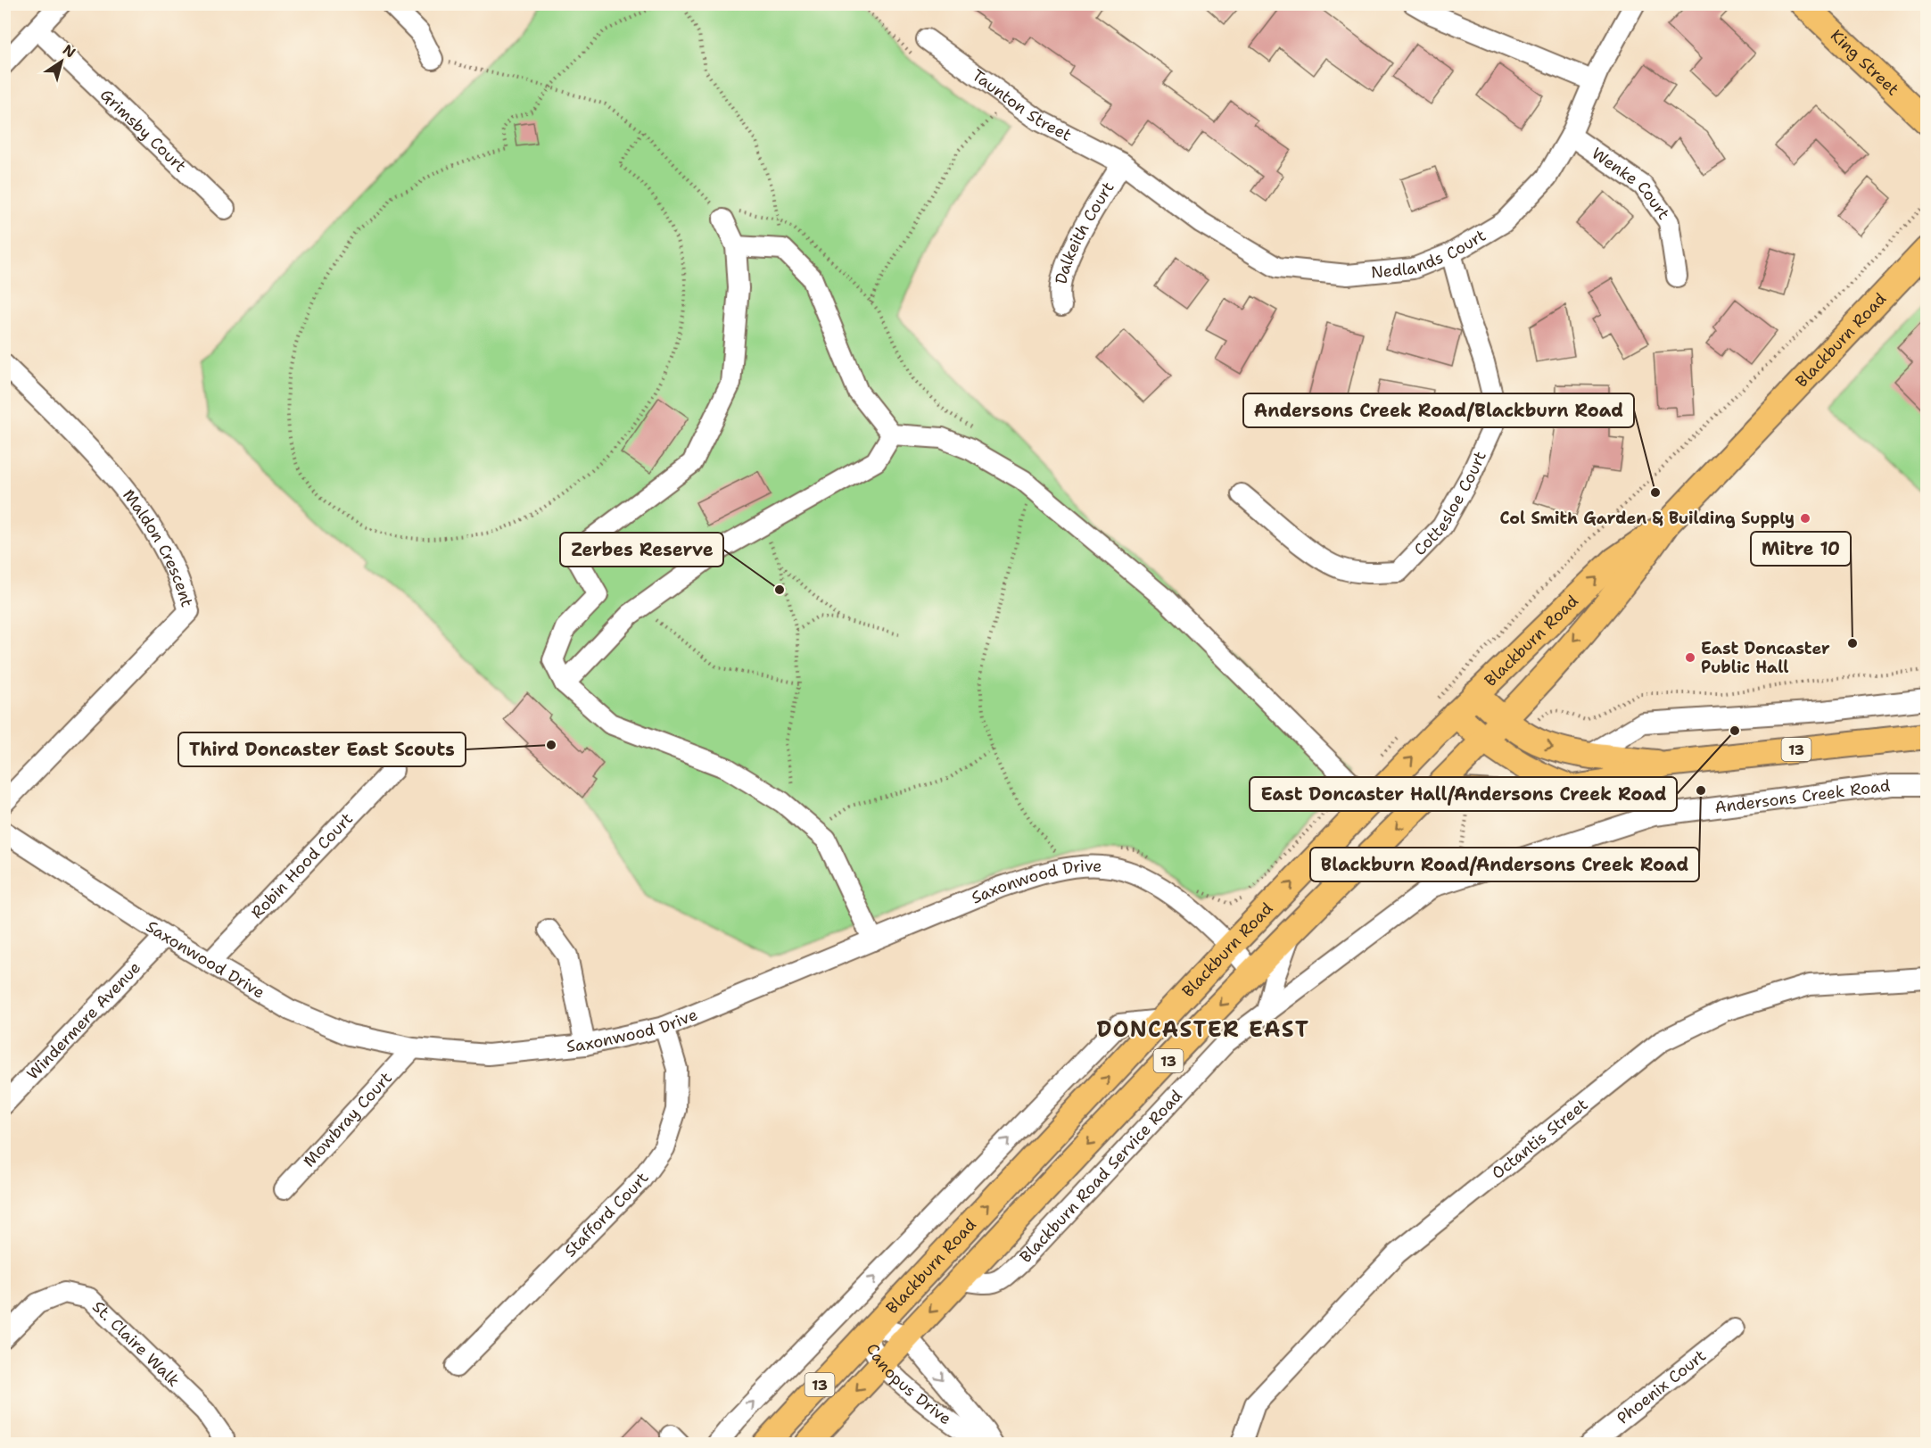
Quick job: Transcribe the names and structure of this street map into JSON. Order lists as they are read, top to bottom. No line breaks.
{"streets":{"main road":["King Street","Blackburn Road","13"],"street":["Taunton Street","Grimsby Court","Wenke Court","Dalkeith Court","Nedlands Court","Cottesloe Court","Maldon Crescent","Andersons Creek Road","Robin Hood Court","Saxonwood Drive","Windermere Avenue","Mowbray Court","Octantis Street","Blackburn Road Service Road","Stafford Court","St. Claire Walk","Canopus Drive","Phoenix Court"]},"crossings":[["Taunton Street","Dalkeith Court"],["Taunton Street","Nedlands Court"],["Wenke Court","Nedlands Court"],["Dalkeith Court","Nedlands Court"],["Nedlands Court","Cottesloe Court"],["Blackburn Road","13"],["Blackburn Road","Saxonwood Drive"],["Blackburn Road","Blackburn Road Service Road"],["Blackburn Road","Canopus Drive"],["Andersons Creek Road","Blackburn Road Service Road"],["Robin Hood Court","Saxonwood Drive"],["Saxonwood Drive","Windermere Avenue"],["Saxonwood Drive","Mowbray Court"],["Saxonwood Drive","Stafford Court"]],"districts":["DONCASTER EAST"],"places":["Andersons Creek Road/Blackburn Road","Col Smith Garden & Building Supply","Zerbes Reserve","Mitre 10","East Doncaster Public Hall","East Doncaster Hall/Andersons Creek Road","Third Doncaster East Scouts","Blackburn Road/Andersons Creek Road"],"north":"top right"}
